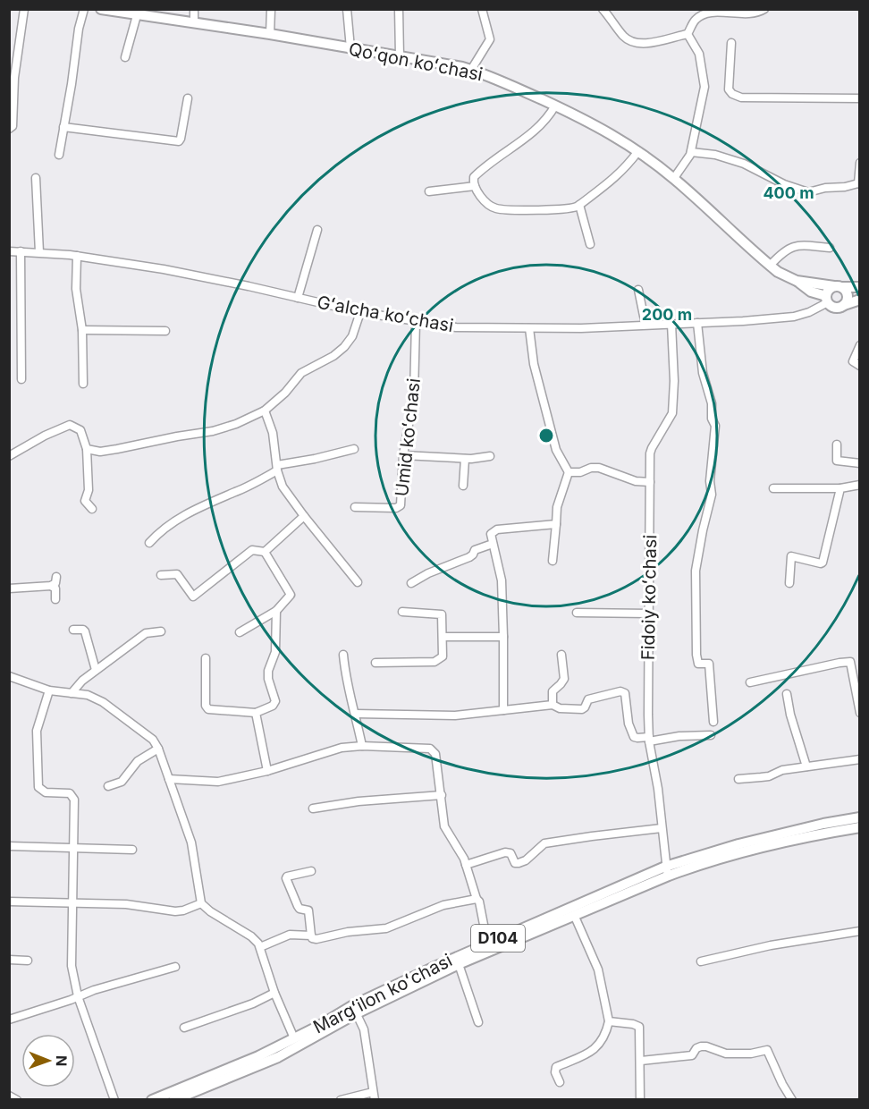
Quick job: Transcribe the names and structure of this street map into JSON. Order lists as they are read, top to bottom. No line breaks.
{"streets":{"main road":["Qoʻqon koʻchasi","D104","Margʻilon koʻchasi"],"street":["Gʻalcha koʻchasi","Umid koʻchasi","Fidoiy koʻchasi"]},"crossings":[["Qoʻqon koʻchasi","Gʻalcha koʻchasi"],["Gʻalcha koʻchasi","Umid koʻchasi"],["Gʻalcha koʻchasi","Fidoiy koʻchasi"],["Fidoiy koʻchasi","Margʻilon koʻchasi"]],"north":"right","rings":["400 m","200 m"]}
